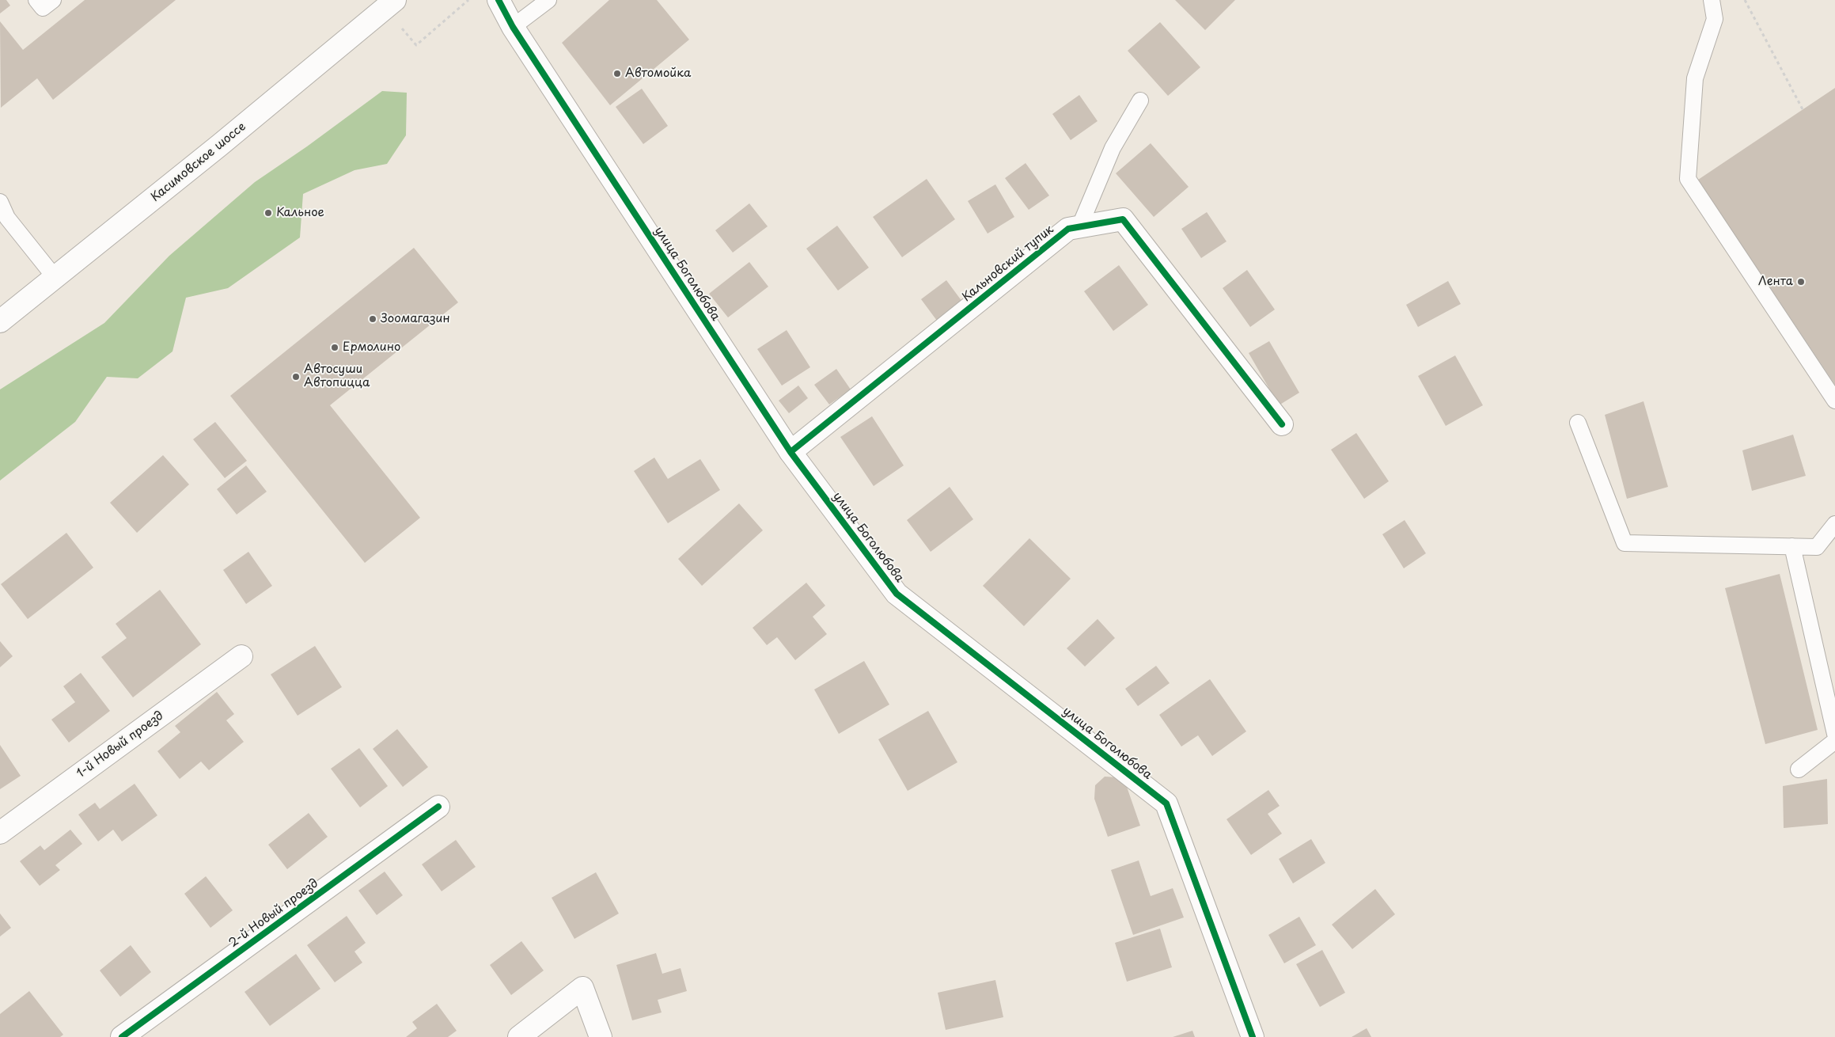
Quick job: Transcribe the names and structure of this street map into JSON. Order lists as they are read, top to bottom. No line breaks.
{"streets":{"street":["Касимовское шоссе","Кальновский тупик","улица Боголюбова","1-й Новый проезд","2-й Новый проезд"]},"crossings":[["Кальновский тупик","улица Боголюбова"]],"places":["Автомойка","Кальное","Лента","Зоомагазин","Ермолино","Автосуши Автопицца"]}
